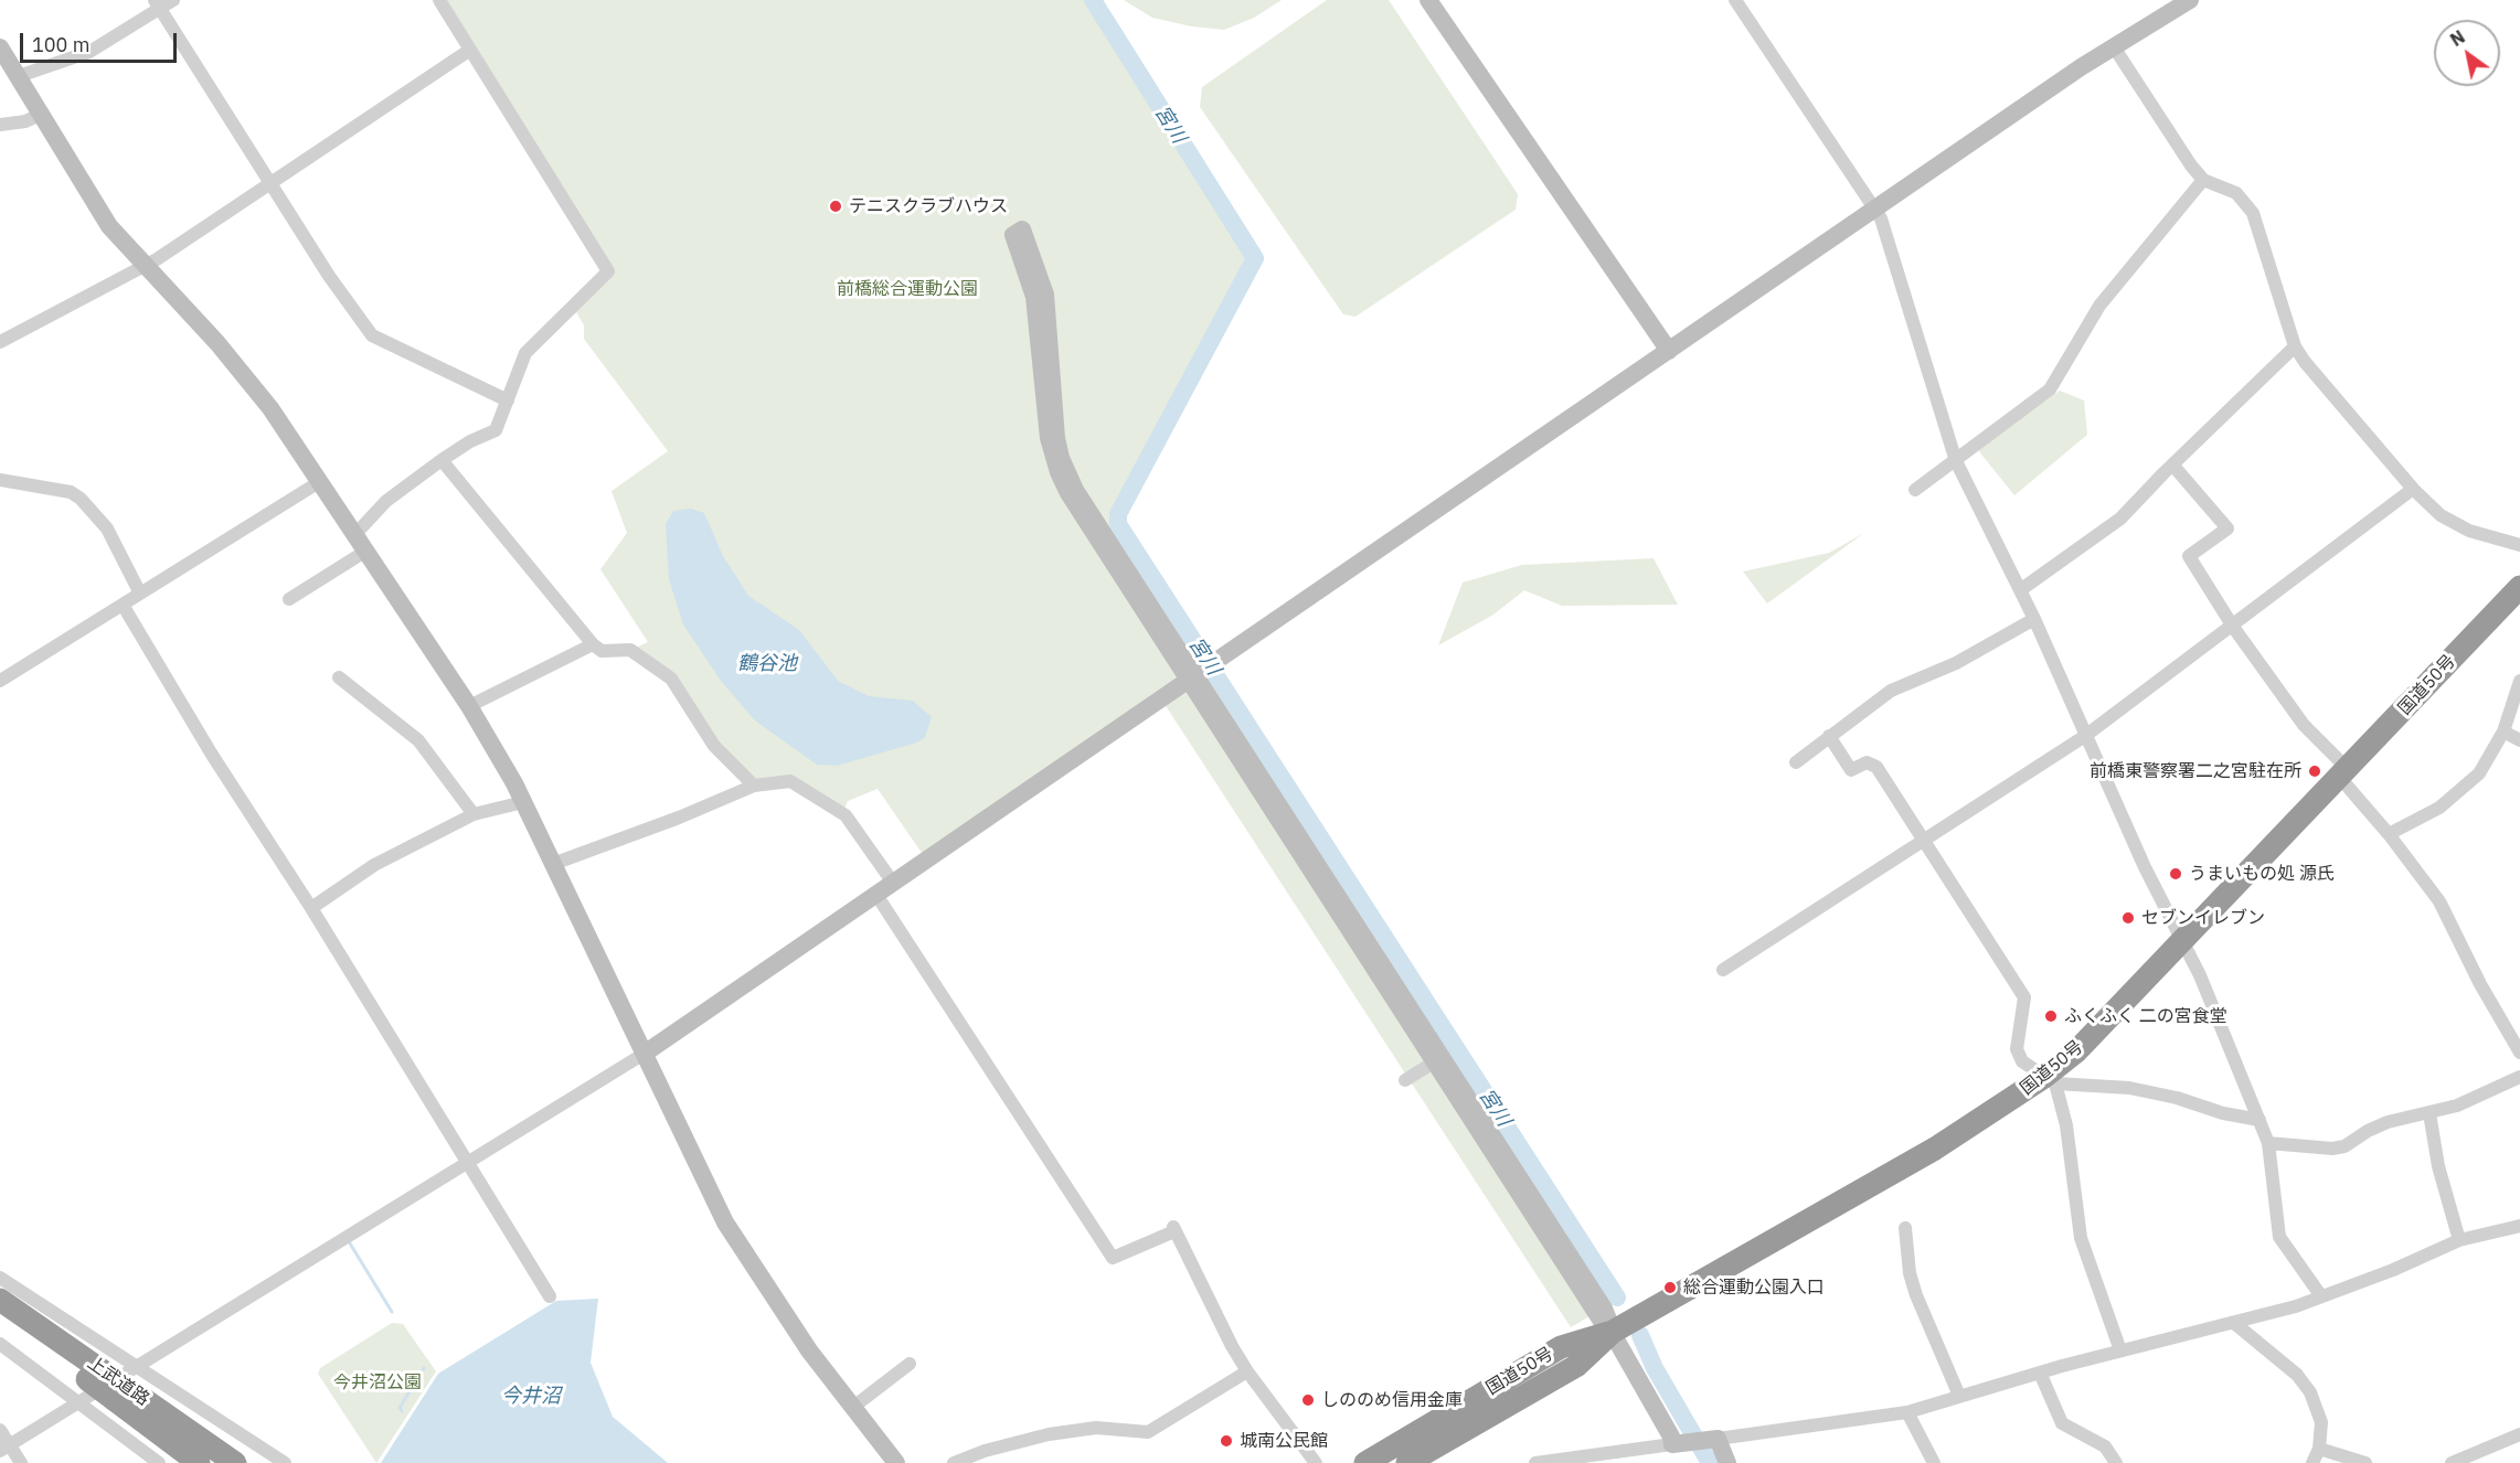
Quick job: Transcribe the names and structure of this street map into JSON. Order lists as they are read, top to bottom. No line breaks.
{"streets":{"highway":["国道50号","上武道路"]},"water":["宮川","鶴谷池","今井沼"],"parks":["前橋総合運動公園","今井沼公園"],"places":["テニスクラブハウス","前橋東警察署二之宮駐在所","うまいもの処 源氏","セブンイレブン","ふくふく 二の宮食堂","総合運動公園入口","しののめ信用金庫","城南公民館"],"scale_bar":"100 m","north":"top left"}
